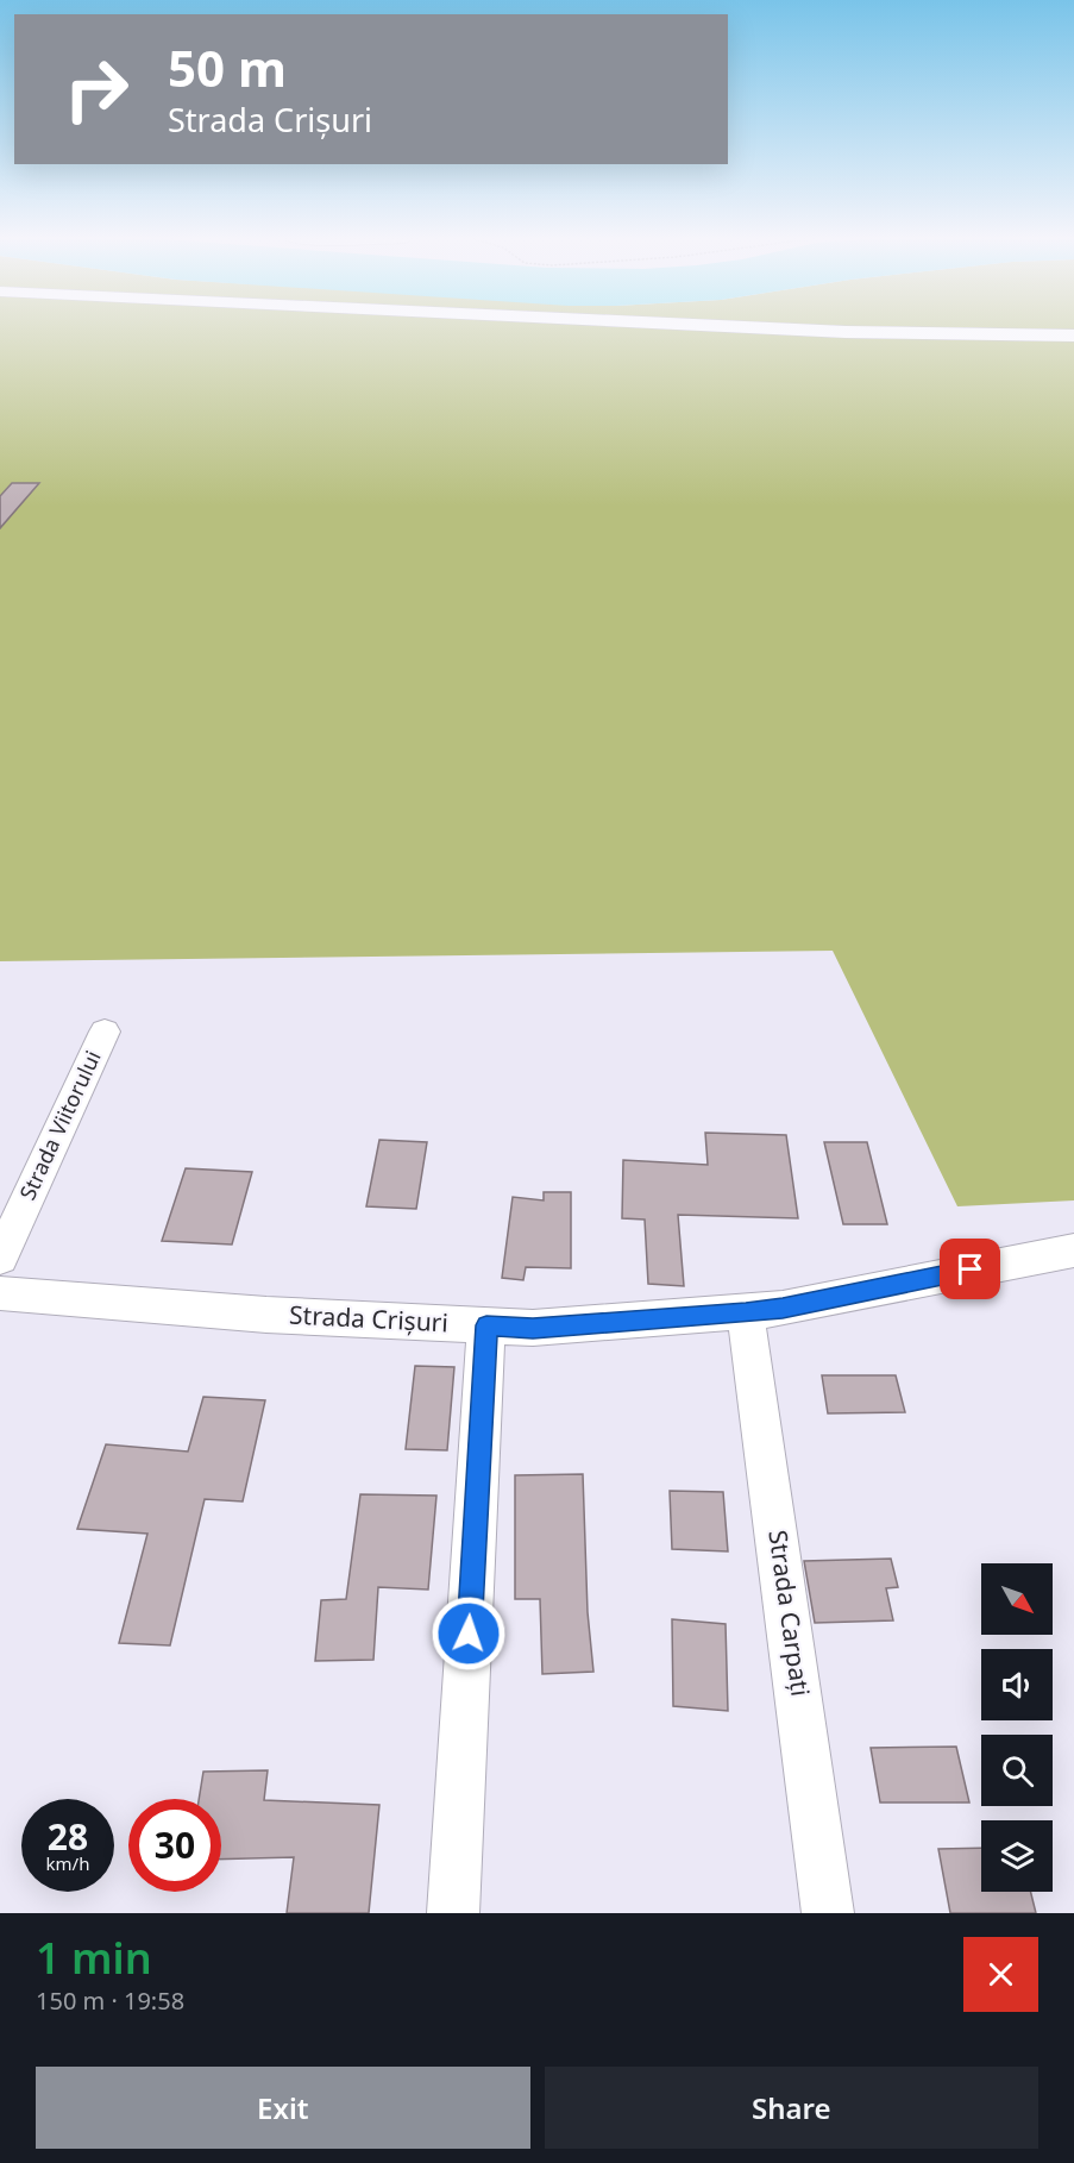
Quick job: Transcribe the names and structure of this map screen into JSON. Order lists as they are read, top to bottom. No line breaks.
{"streets":{"street":["Strada Viitorului","Strada Crișuri","Strada Carpați"]},"crossings":[["Strada Crișuri","Strada Carpați"]],"north":"bottom right","page":{"turn":["50 m","Strada Crișuri"],"speed":"28 km/h","limit":"30","heading":["1 min","150 m · 19:58"],"buttons":["Exit","Share"]}}
